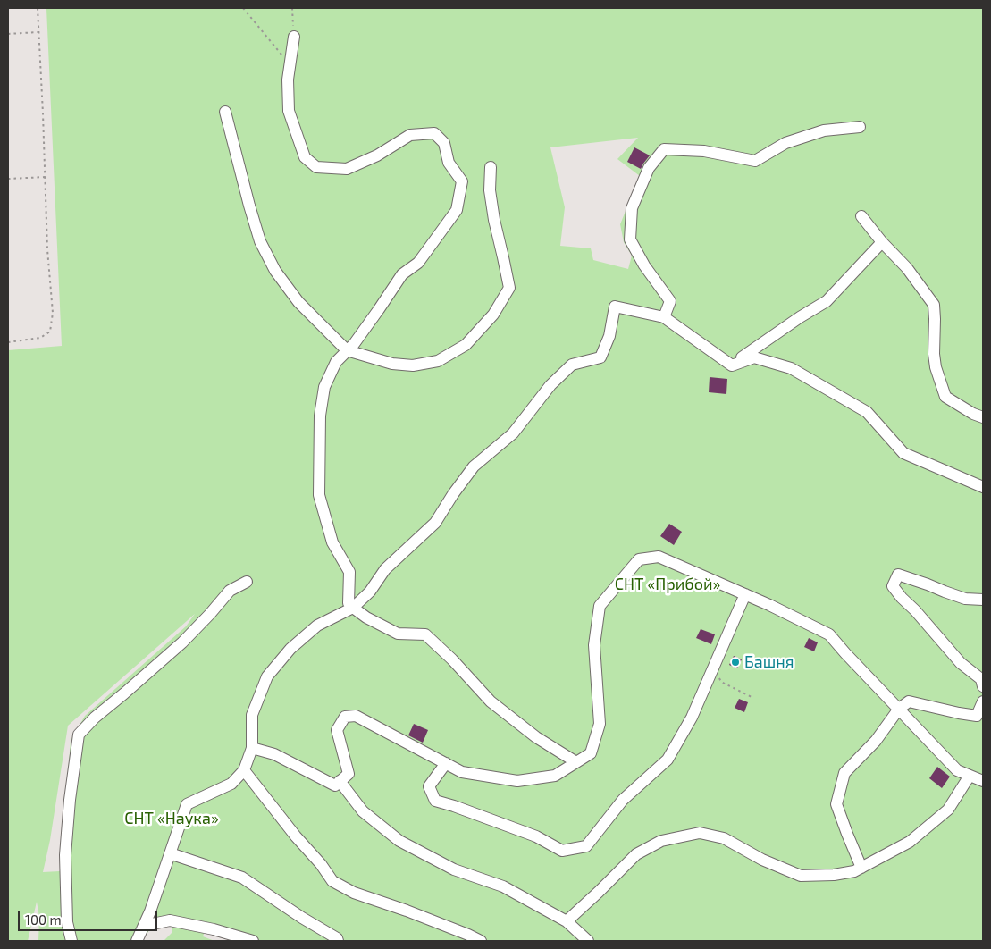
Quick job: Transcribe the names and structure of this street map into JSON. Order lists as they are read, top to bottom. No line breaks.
{"parks":["СНТ «Прибой»","СНТ «Наука»"],"places":["Башня"],"scale_bar":"100 m"}
